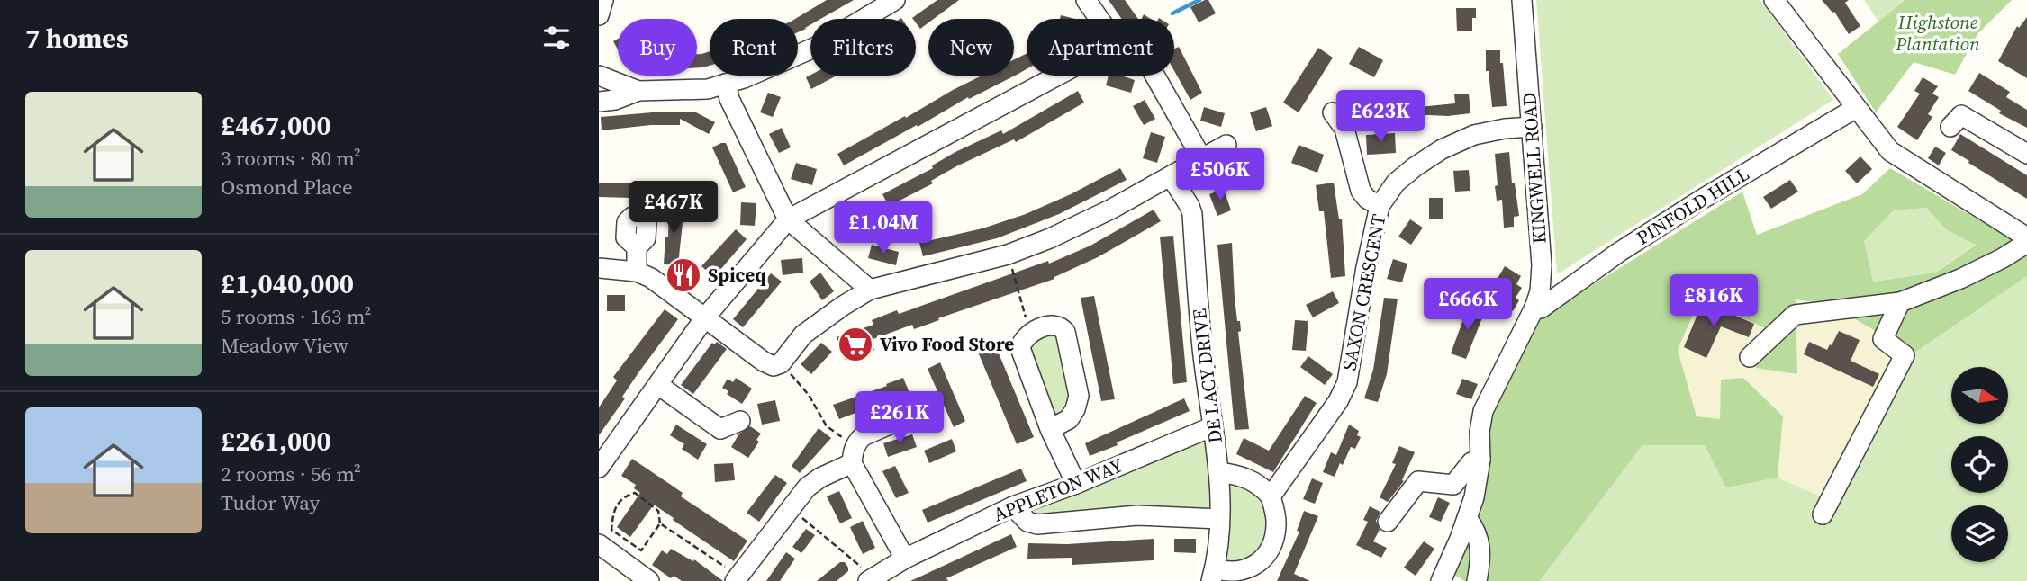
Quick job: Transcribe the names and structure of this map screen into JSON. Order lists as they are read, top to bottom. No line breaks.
{"streets":{"street":["KINGWELL ROAD","PINFOLD HILL","SAXON CRESCENT","DE LACY DRIVE","APPLETON WAY"]},"crossings":[["KINGWELL ROAD","PINFOLD HILL"],["KINGWELL ROAD","SAXON CRESCENT"],["DE LACY DRIVE","APPLETON WAY"]],"parks":["Highstone Plantation"],"places":{"restaurant":["Spiceq"],"supermarket":["Vivo Food Store"]},"north":"right","page":{"heading":"7 homes","chip":["Buy","Rent","Filters","New","Apartment"],"list":[{"name":"£467,000","note":"3 rooms · 80 m² · Osmond Place"},{"name":"£1,040,000","note":"5 rooms · 163 m² · Meadow View"},{"name":"£261,000","note":"2 rooms · 56 m² · Tudor Way"}],"price":["£623K","£506K","£467K","£1.04M","£816K","£666K","£261K"]}}
